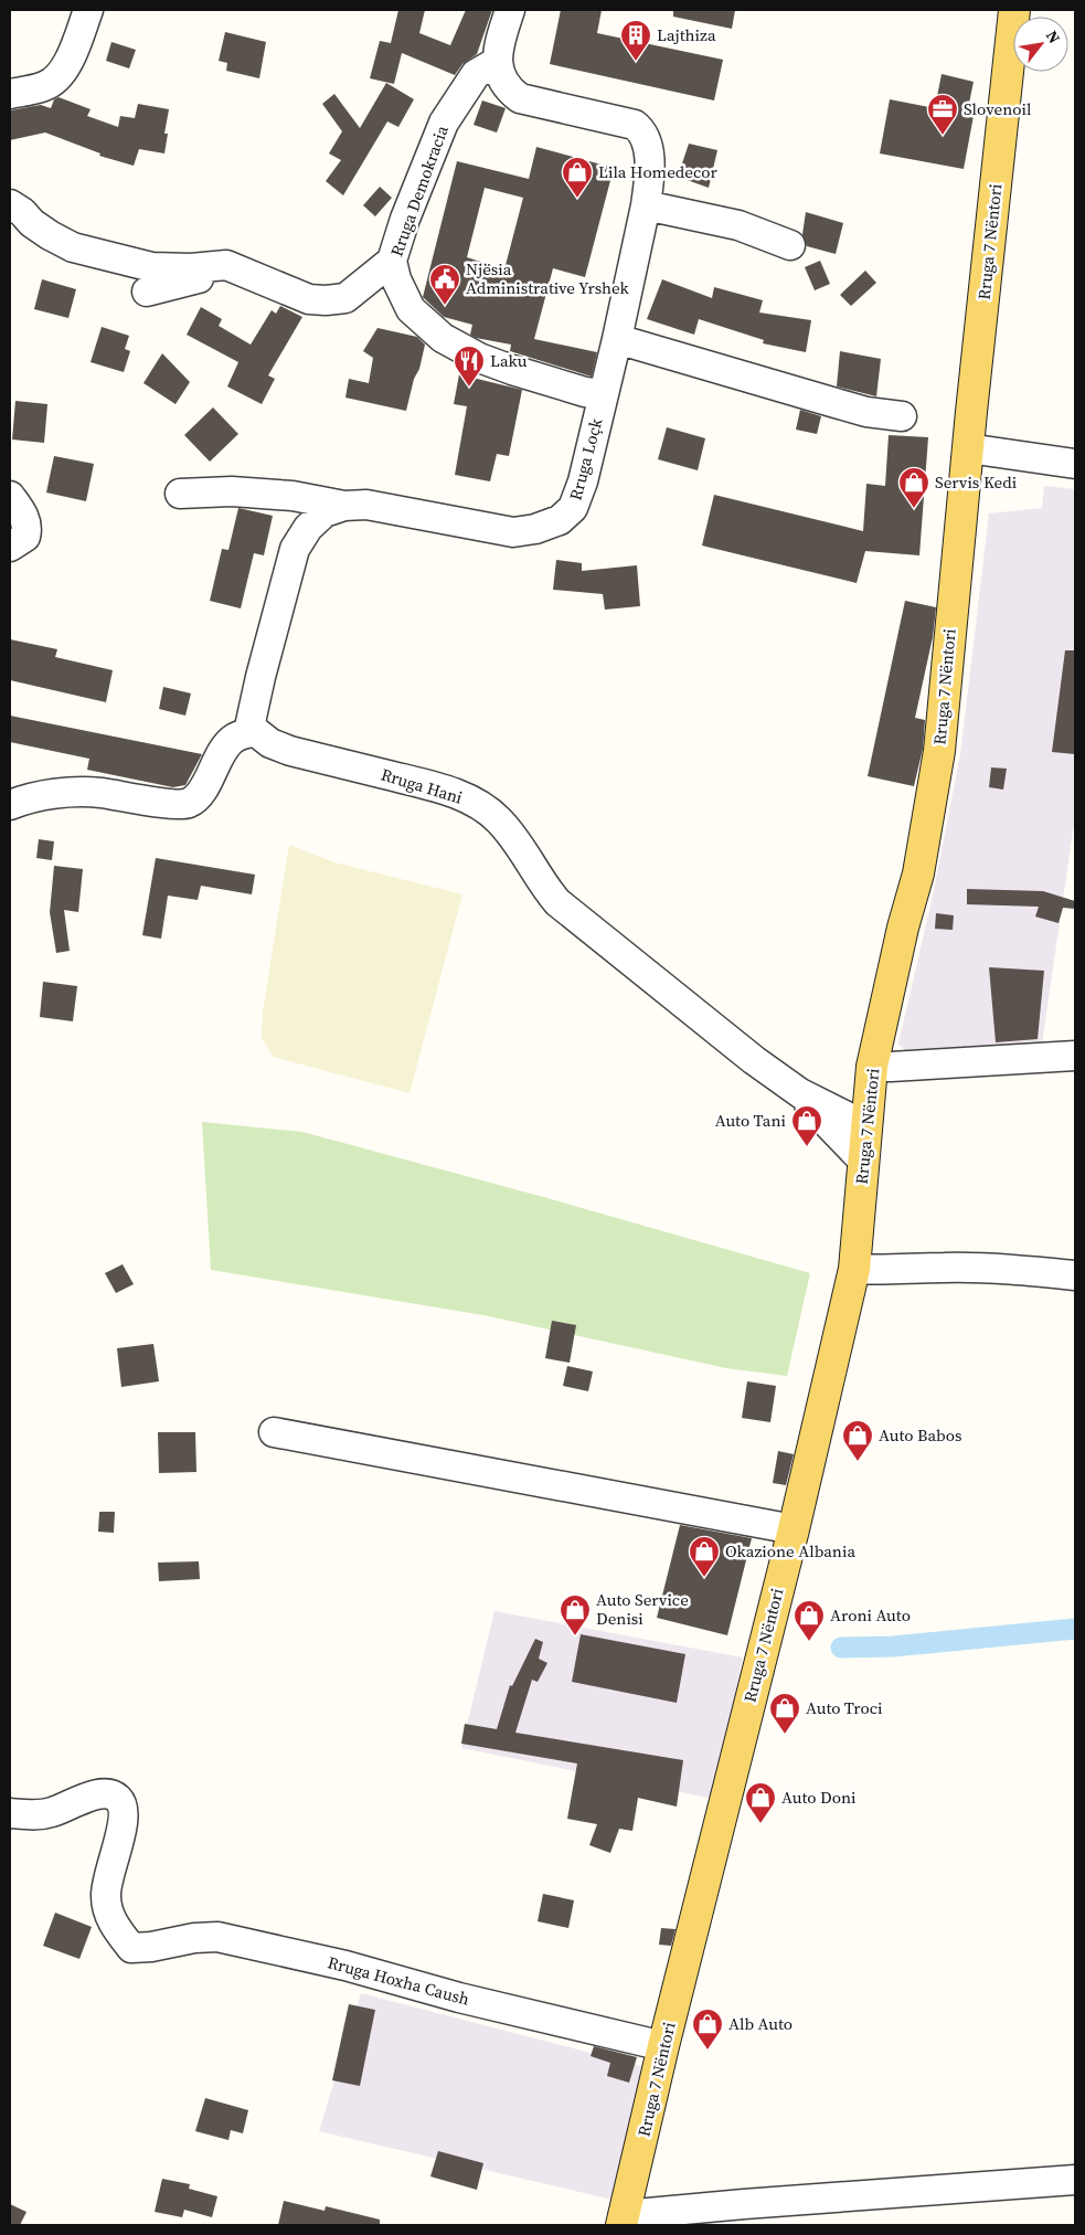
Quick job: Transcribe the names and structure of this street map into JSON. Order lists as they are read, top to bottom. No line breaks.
{"streets":{"main road":["Rruga 7 Nëntori"],"street":["Rruga Demokracia","Rruga Loçk","Rruga Hani","Rruga Hoxha Caush"]},"crossings":[["Rruga Demokracia","Rruga Loçk"],["Rruga 7 Nëntori","Rruga Hani"],["Rruga 7 Nëntori","Rruga Hoxha Caush"],["Rruga Loçk","Rruga Hani"]],"places":{"building":["Lajthiza"],"office":["Slovenoil"],"shop":["Lila Homedecor","Servis Kedi","Auto Tani","Auto Babos","Okazione Albania","Auto Service Denisi","Aroni Auto","Auto Troci","Auto Doni","Alb Auto"],"public building":["Njësia Administrative Yrshek"],"restaurant":["Laku"]},"north":"top right"}
